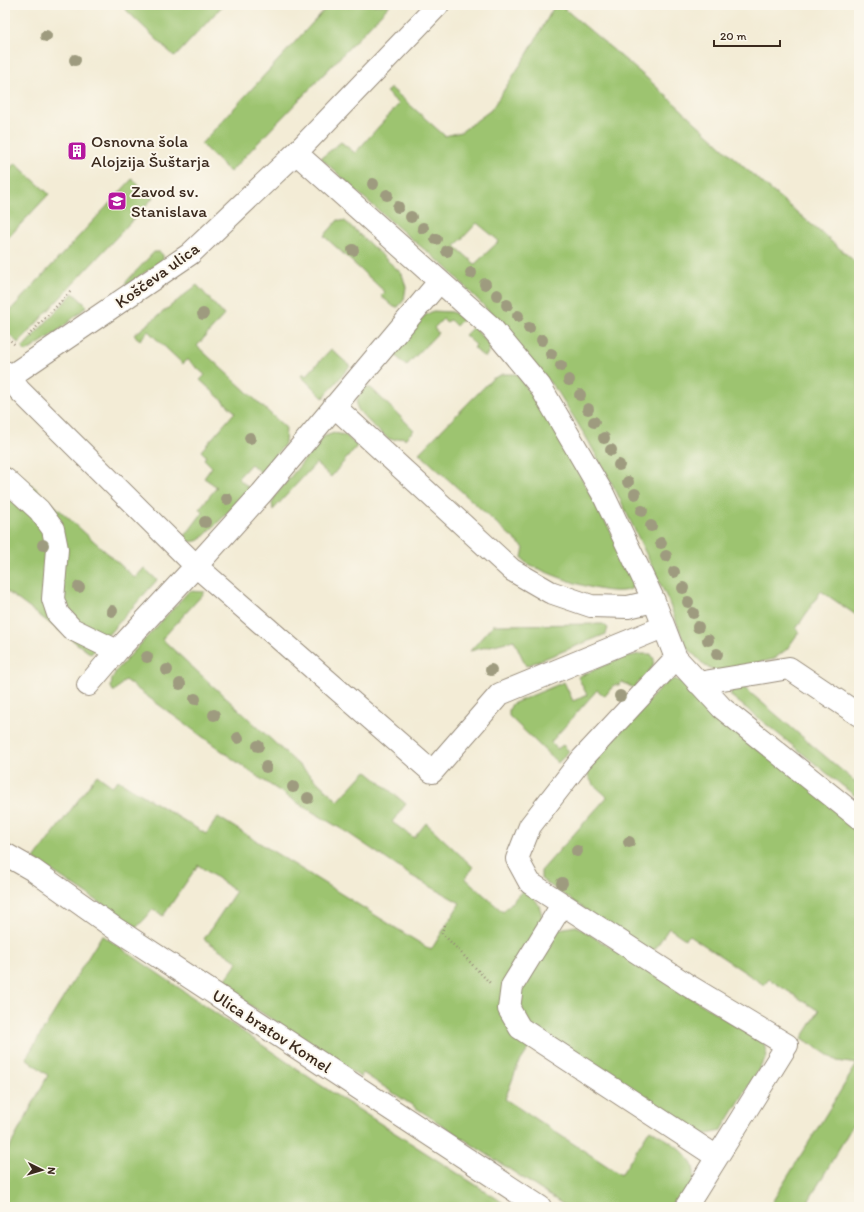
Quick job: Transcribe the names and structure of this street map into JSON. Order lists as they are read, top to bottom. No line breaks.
{"streets":{"street":["Koščeva ulica","Ulica bratov Komel"]},"places":{"building":["Osnovna šola Alojzija Šuštarja"],"school or university":["Zavod sv. Stanislava"]},"scale_bar":"20 m","north":"right"}
